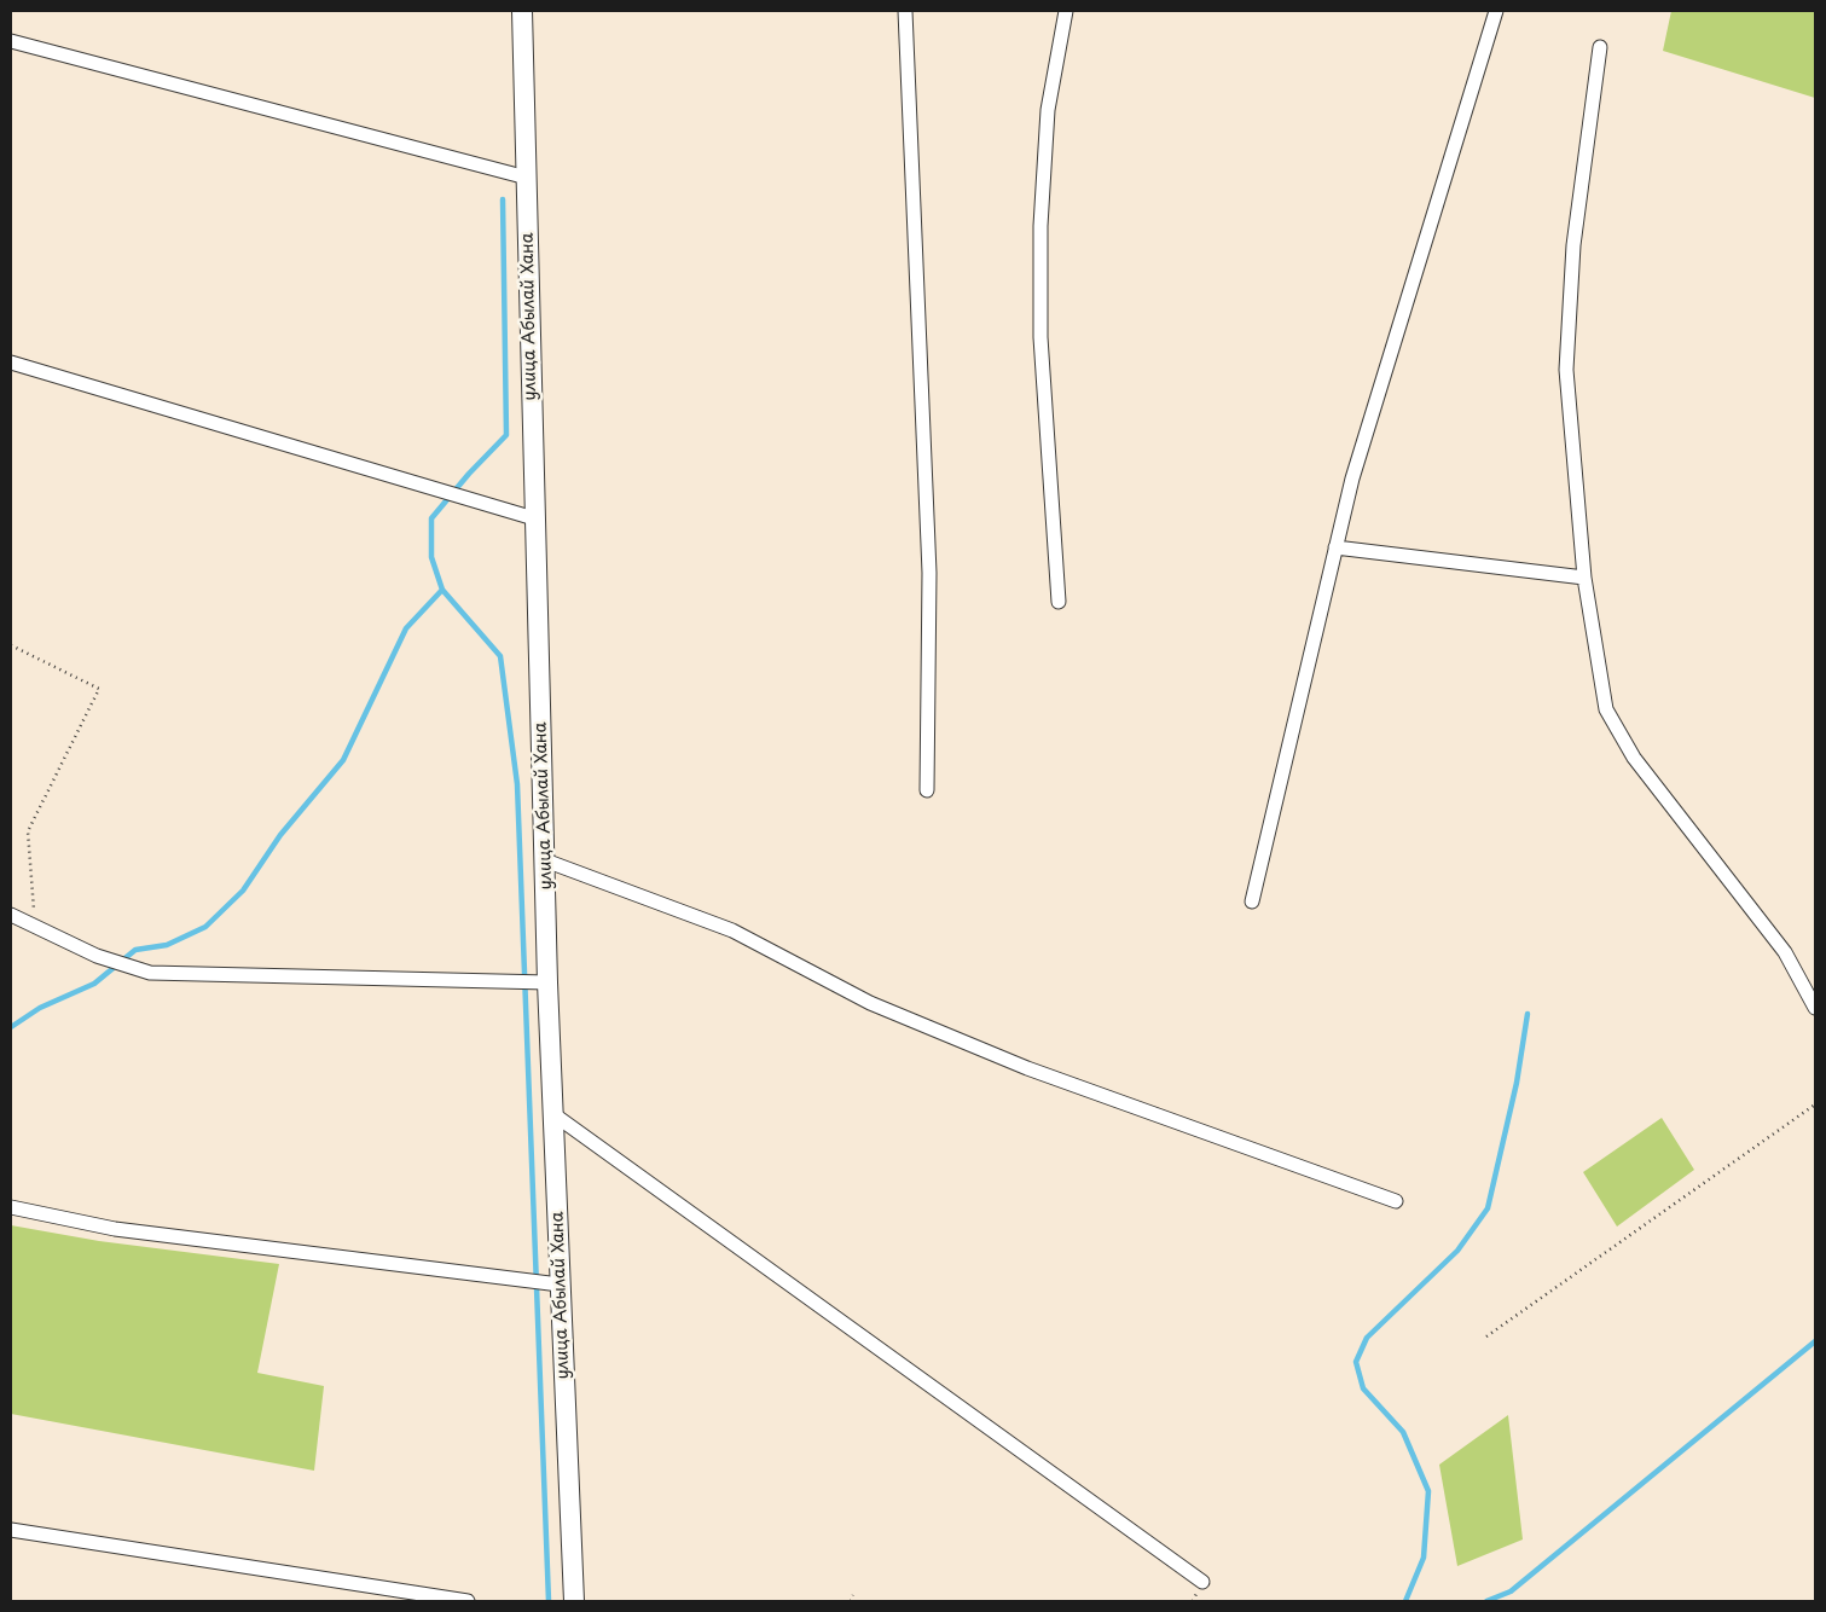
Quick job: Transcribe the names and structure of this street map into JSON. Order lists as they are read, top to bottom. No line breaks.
{"streets":{"main road":["улица Абылай Хана"]}}
